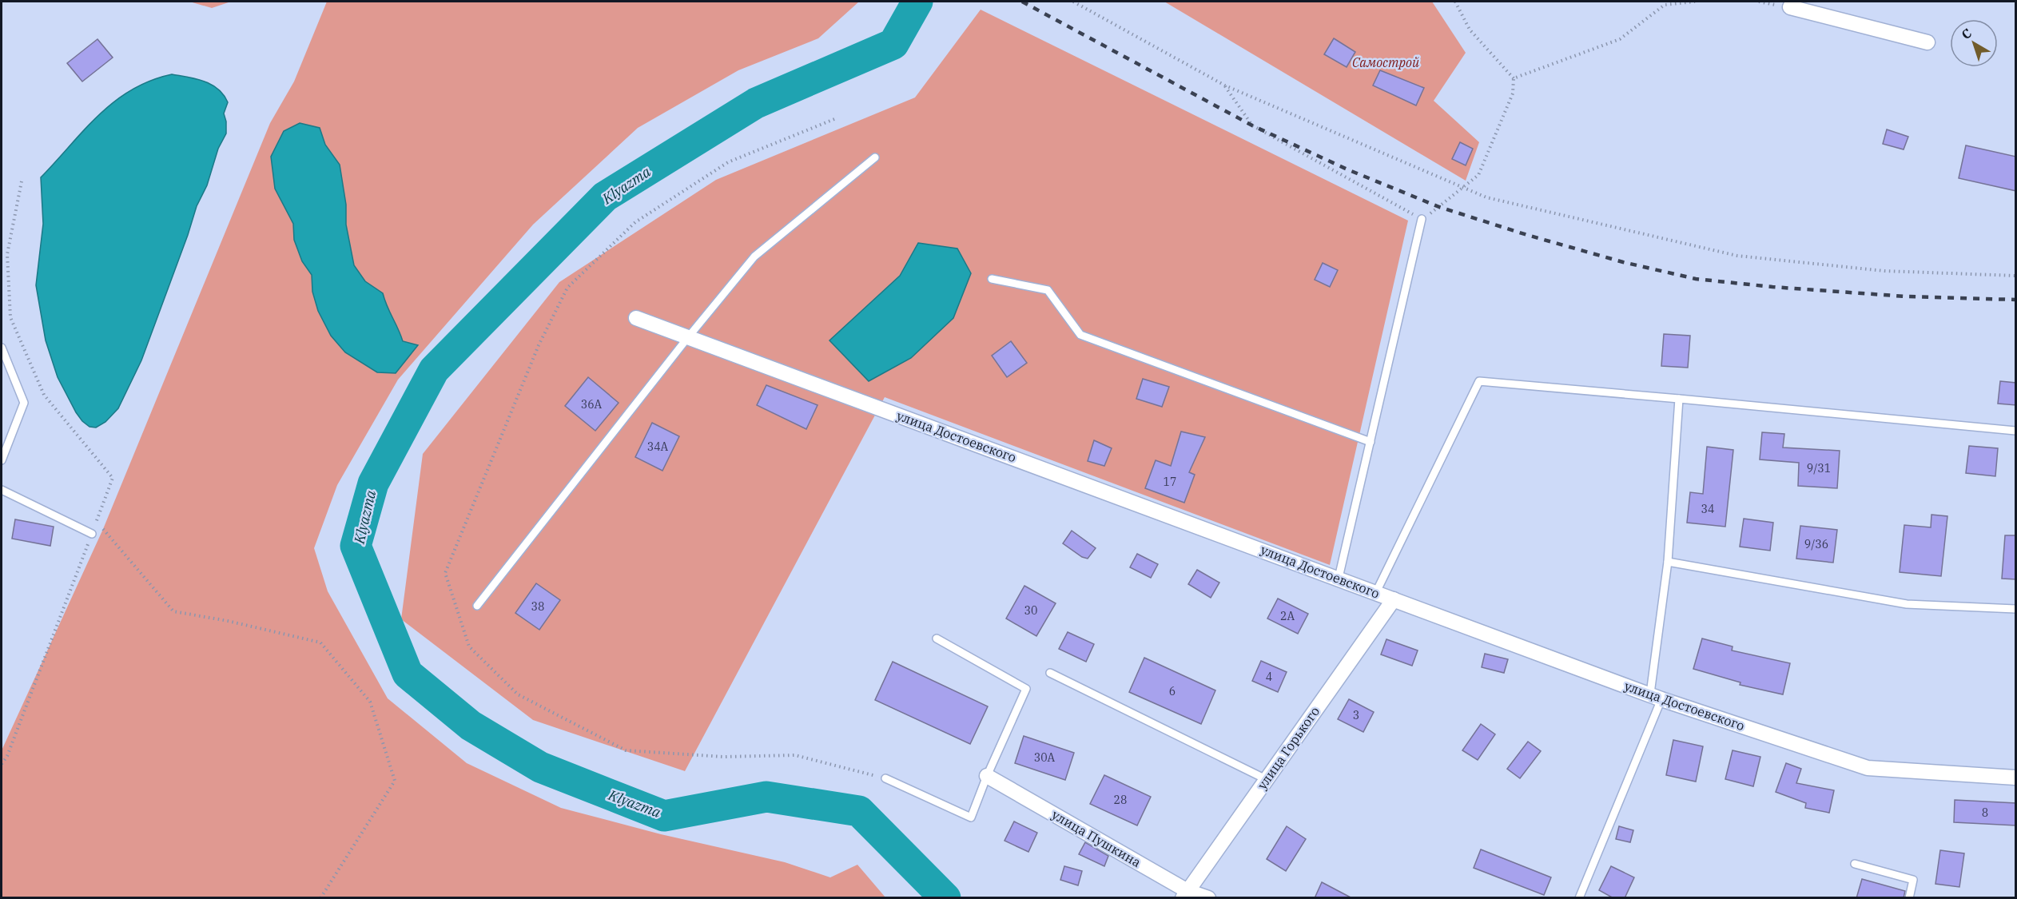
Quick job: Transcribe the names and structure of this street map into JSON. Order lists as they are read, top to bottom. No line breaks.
{"streets":{"street":["улица Достоевского","улица Горького","улица Пушкина"]},"crossings":[["улица Достоевского","улица Горького"],["улица Горького","улица Пушкина"]],"water":["Klyazma"],"parks":["Самострой"],"house_numbers":["36А","34А","9/31","17","34","9/36","38","30","2А","4","6","3","30А","28","8"],"north":"top left"}
